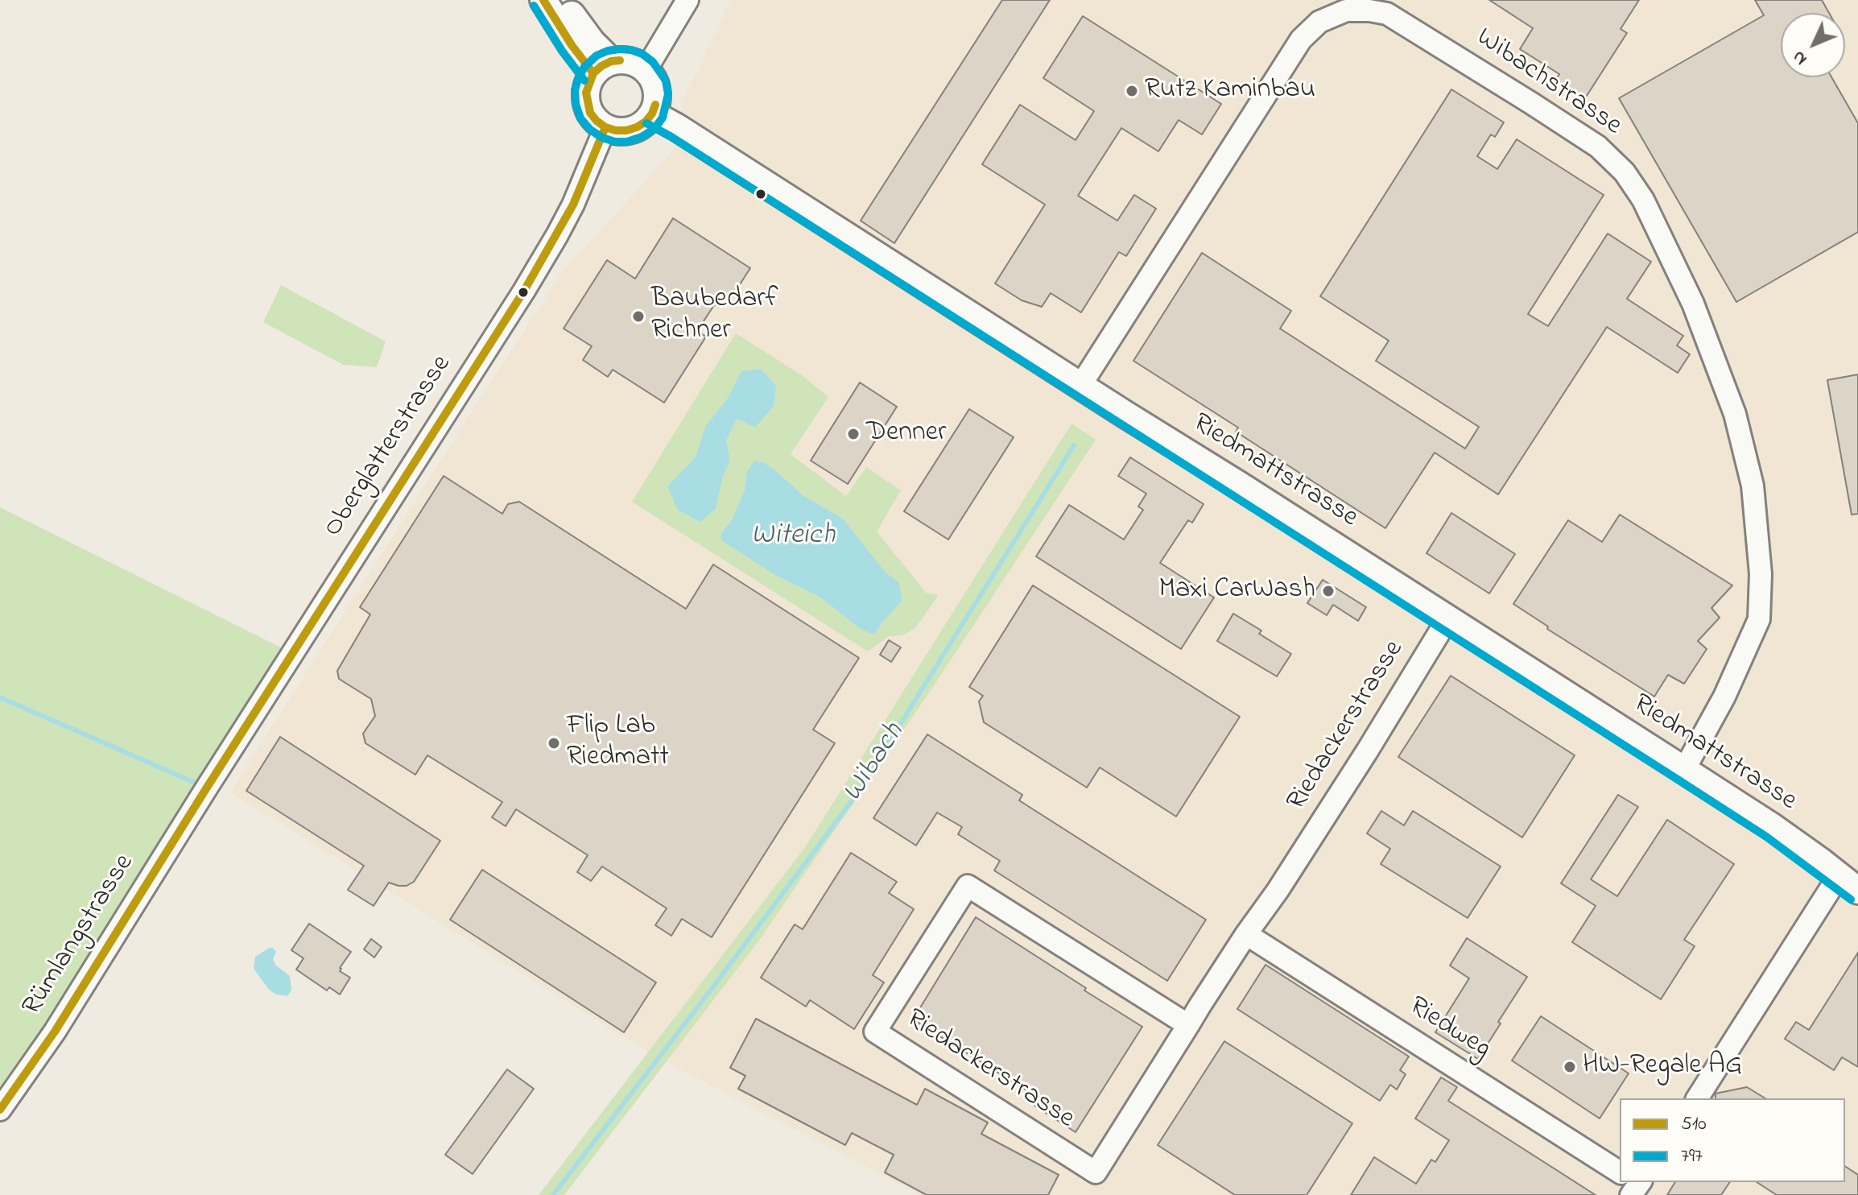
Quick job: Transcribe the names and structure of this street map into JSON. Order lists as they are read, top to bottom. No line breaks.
{"streets":{"main road":["Riedmattstrasse"],"street":["Wibachstrasse","Oberglatterstrasse","Riedackerstrasse","Rümlangstrasse","Riedweg"]},"crossings":[["Wibachstrasse","Riedmattstrasse"],["Oberglatterstrasse","Riedmattstrasse"],["Oberglatterstrasse","Rümlangstrasse"],["Riedmattstrasse","Riedackerstrasse"],["Riedackerstrasse","Riedweg"]],"water":["Witeich","Wibach"],"places":["Rutz Kaminbau","Baubedarf Richner","Denner","Maxi CarWash","Flip Lab Riedmatt","HW-Regale AG"],"lines":["transit line 510","transit line 797"],"legend":["510","797"],"north":"bottom left"}
